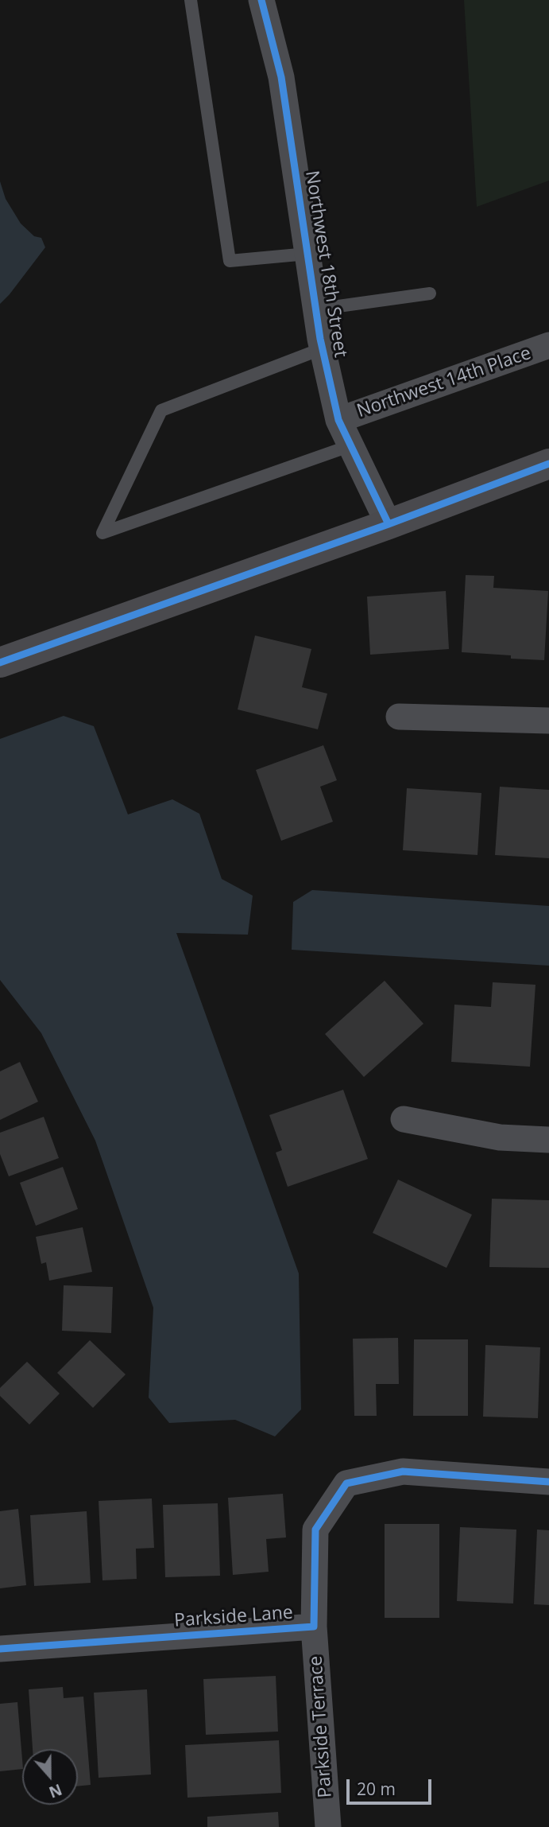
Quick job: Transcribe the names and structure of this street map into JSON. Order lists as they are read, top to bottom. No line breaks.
{"streets":{"street":["Northwest 18th Street","Northwest 14th Place","Parkside Lane","Parkside Terrace"]},"crossings":[["Northwest 18th Street","Northwest 14th Place"],["Parkside Lane","Parkside Terrace"]],"scale_bar":"20 m","north":"bottom"}
